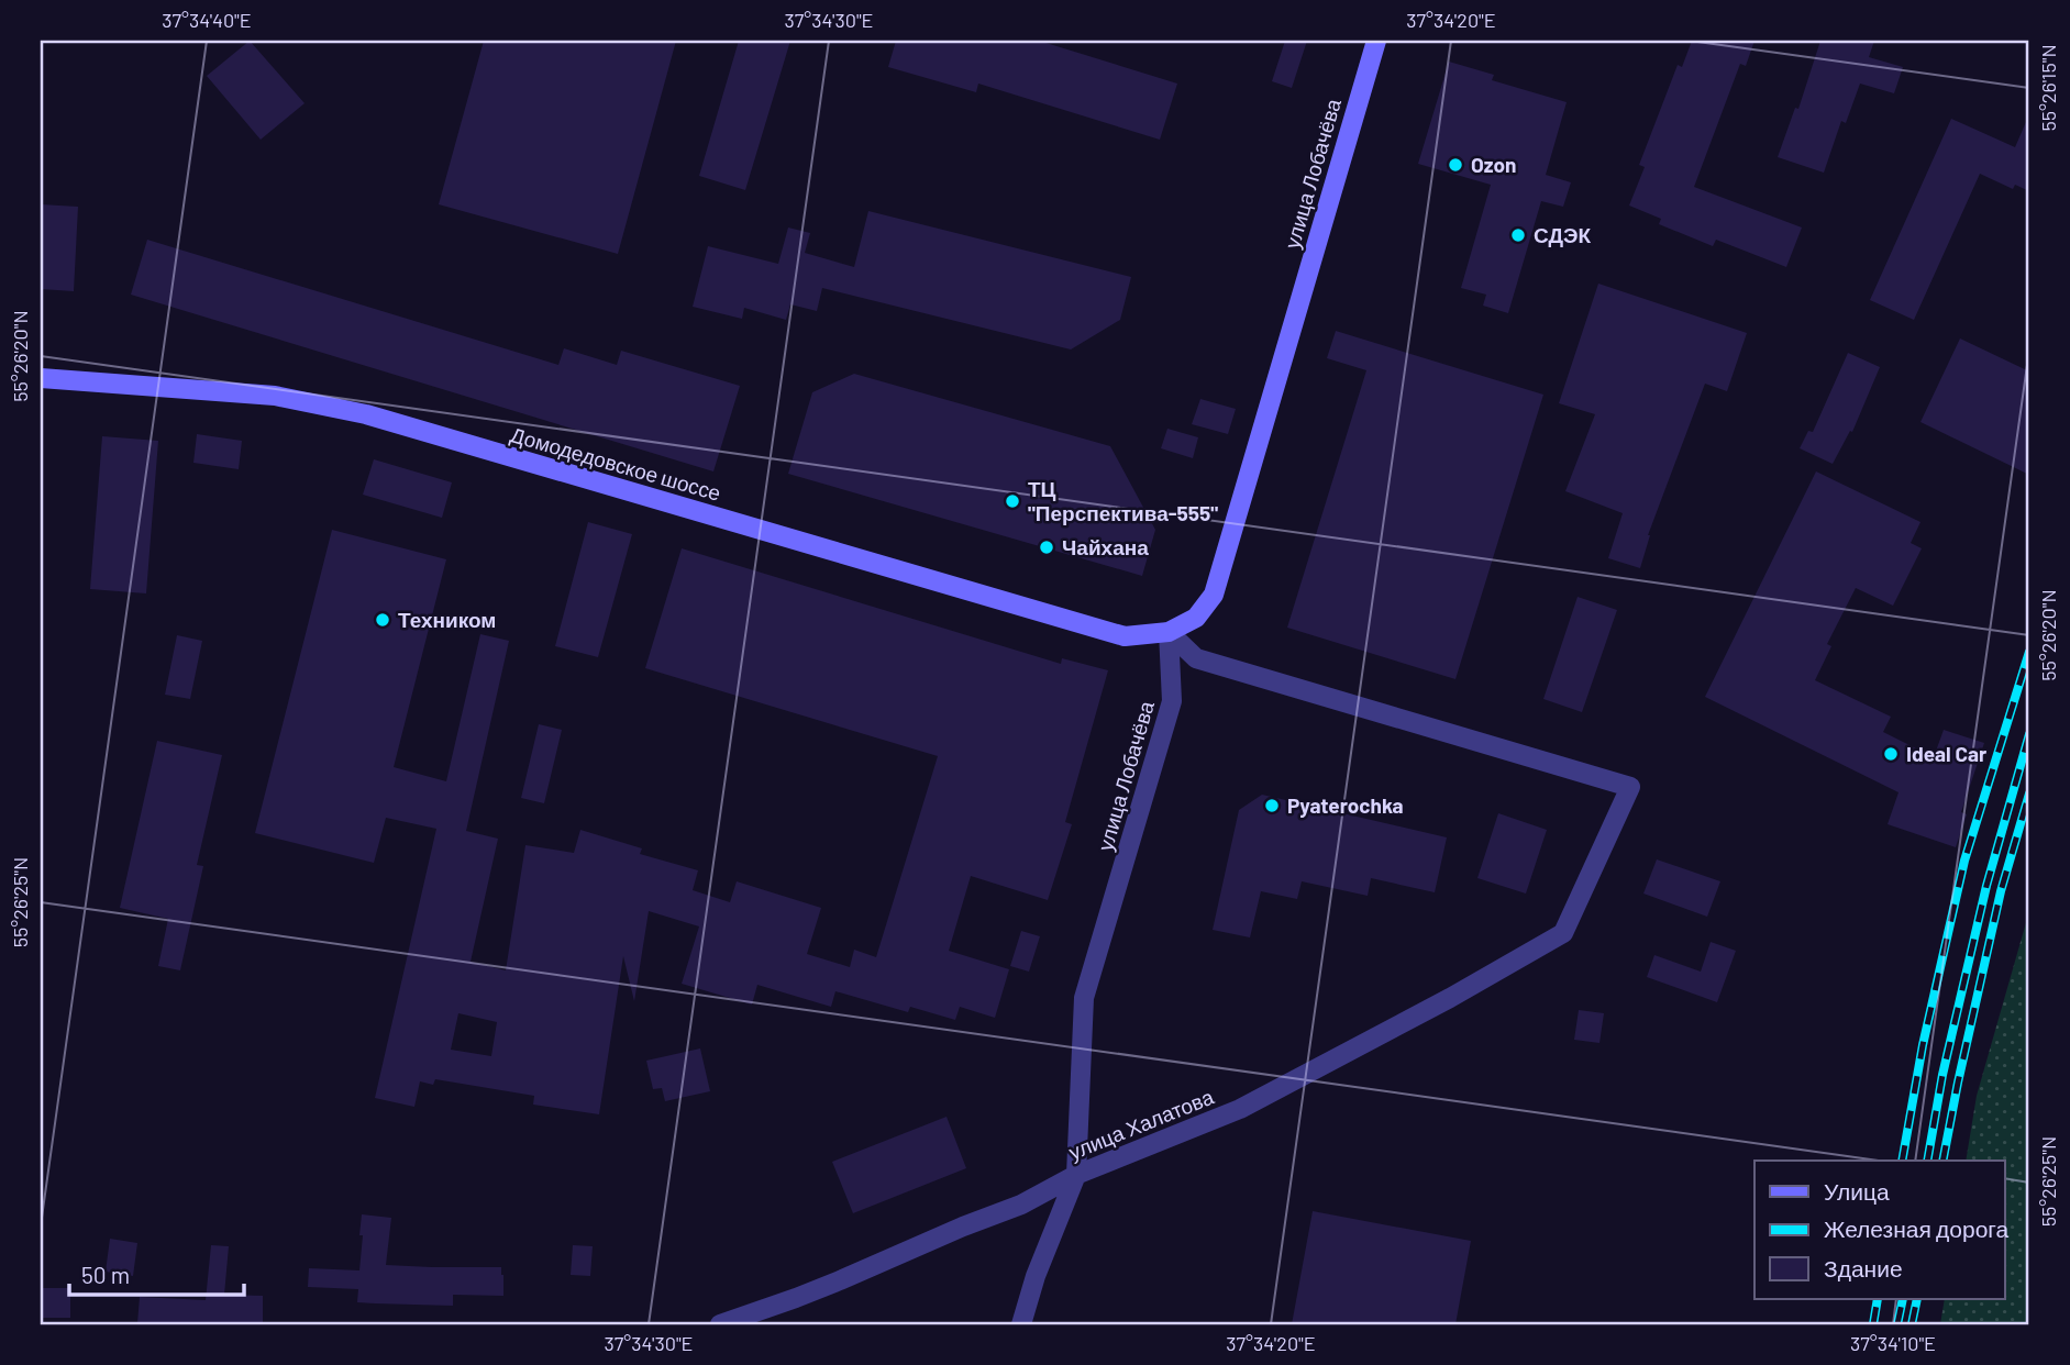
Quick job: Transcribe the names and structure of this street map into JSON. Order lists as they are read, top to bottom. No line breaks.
{"streets":{"main road":["улица Лобачёва","Домодедовское шоссе"],"street":["улица Халатова"]},"crossings":[["улица Лобачёва","Домодедовское шоссе"],["улица Лобачёва","улица Халатова"],["Домодедовское шоссе","улица Халатова"]],"places":["Ozon","СДЭК","ТЦ \"Перспектива-555\"","Чайхана","Техником","Ideal Car","Pyaterochka"],"legend":["Улица","Железная дорога","Здание"],"scale_bar":"50 m","coordinates":["37°34'40\"E","37°34'30\"E","37°34'20\"E","55°26'15\"N","55°26'20\"N","55°26'25\"N","37°34'10\"E"]}
